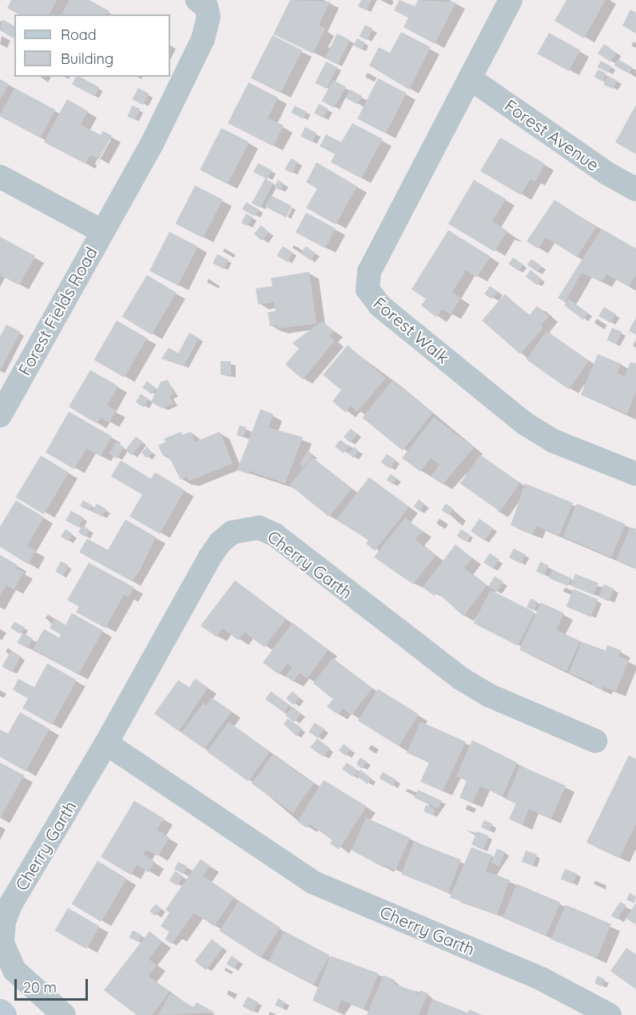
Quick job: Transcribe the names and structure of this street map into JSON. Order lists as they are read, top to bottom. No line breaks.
{"streets":{"street":["Forest Avenue","Forest Fields Road","Forest Walk","Cherry Garth"]},"crossings":[["Forest Avenue","Forest Walk"]],"legend":["Road","Building"],"scale_bar":"20 m"}
